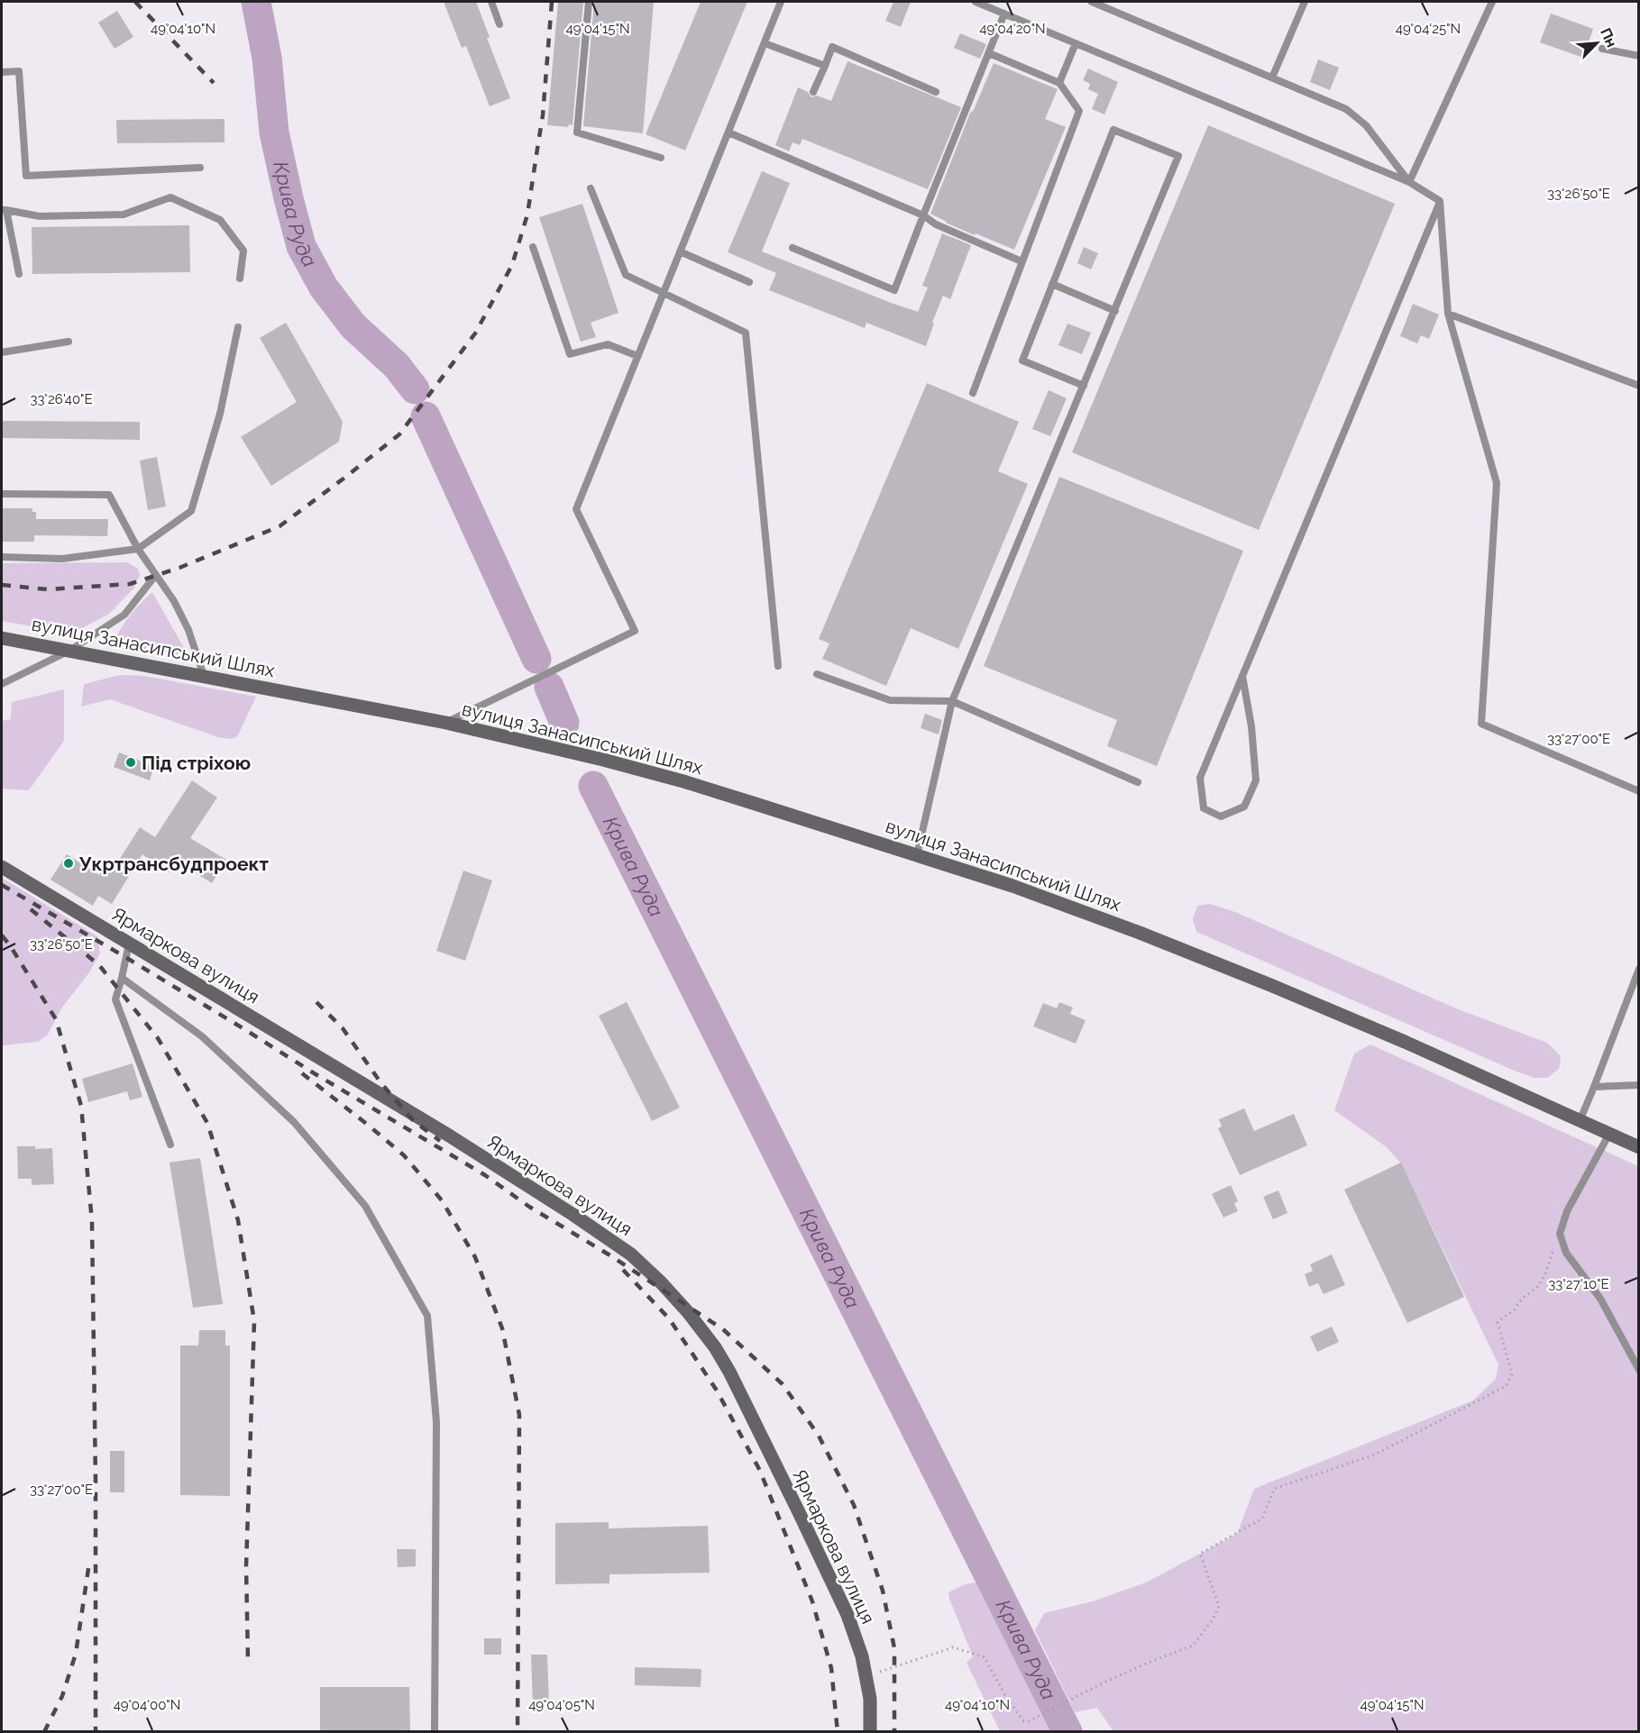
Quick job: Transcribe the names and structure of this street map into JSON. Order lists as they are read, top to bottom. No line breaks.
{"streets":{"main road":["вулиця Занасипський Шлях","Ярмаркова вулиця"]},"water":["Крива Руда"],"places":["Під стріхою","Укртрансбудпроект"],"north":"top right","coordinates":["49°04'10\"N","49°04'15\"N","49°04'20\"N","49°04'25\"N","33°26'50\"E","33°26'40\"E","33°27'00\"E","33°27'10\"E","49°04'00\"N","49°04'05\"N"]}
